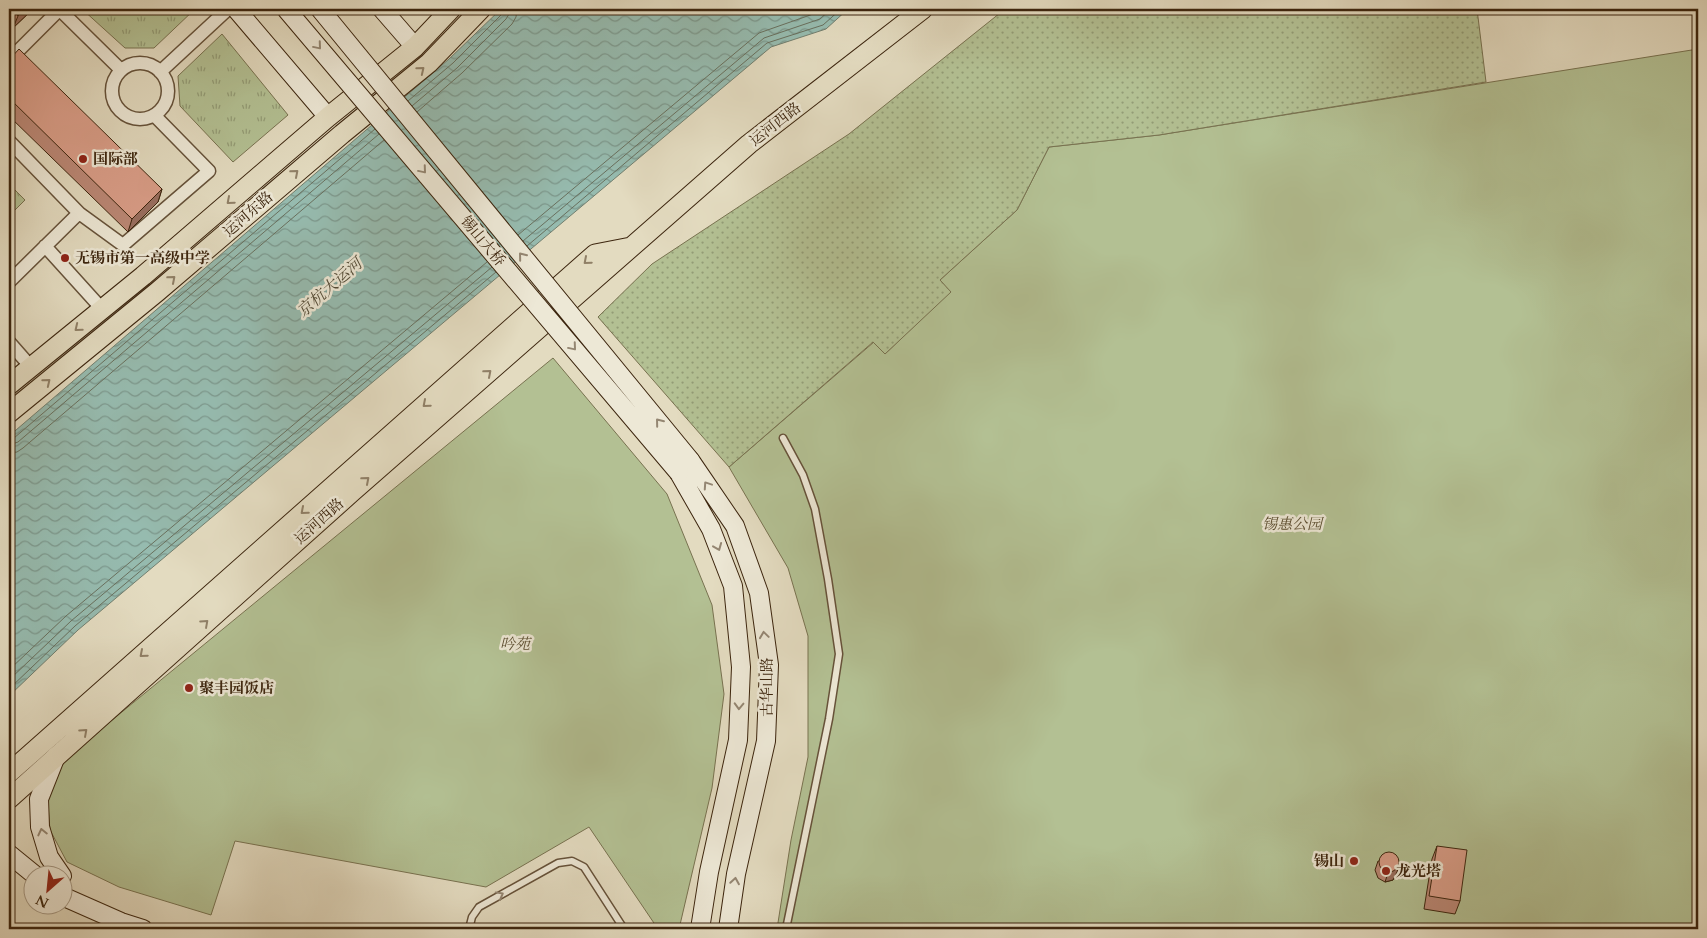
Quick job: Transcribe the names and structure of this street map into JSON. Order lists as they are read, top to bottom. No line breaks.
{"streets":{"main road":["运河西路","运河东路","锡山大桥","古华山路"]},"crossings":[["锡山大桥","古华山路"]],"water":["京杭大运河"],"parks":["锡惠公园","吟苑"],"places":["国际部","无锡市第一高级中学","聚丰园饭店","锡山","龙光塔"],"north":"bottom left"}
